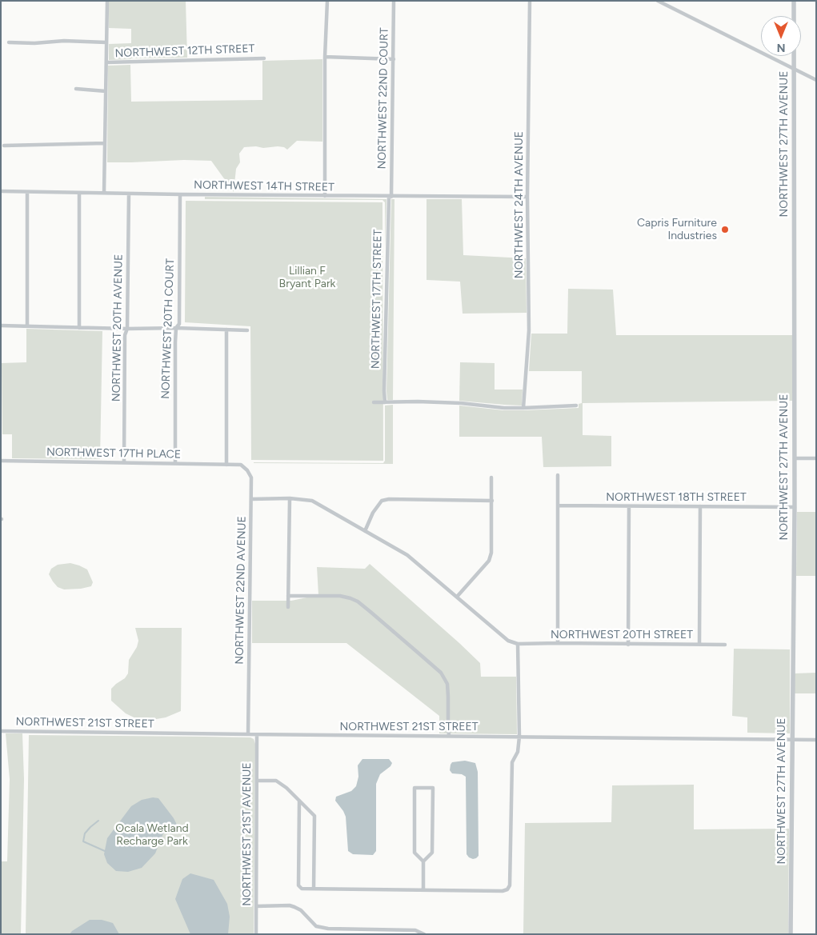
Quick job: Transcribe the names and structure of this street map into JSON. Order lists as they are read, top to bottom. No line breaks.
{"streets":{"street":["NORTHWEST 12TH STREET","NORTHWEST 22ND COURT","NORTHWEST 27TH AVENUE","NORTHWEST 14TH STREET","NORTHWEST 24TH AVENUE","NORTHWEST 17TH STREET","NORTHWEST 20TH AVENUE","NORTHWEST 20TH COURT","NORTHWEST 17TH PLACE","NORTHWEST 18TH STREET","NORTHWEST 22ND AVENUE","NORTHWEST 20TH STREET","NORTHWEST 21ST STREET","NORTHWEST 21ST AVENUE"]},"crossings":[["NORTHWEST 22ND COURT","NORTHWEST 14TH STREET"],["NORTHWEST 22ND COURT","NORTHWEST 17TH STREET"],["NORTHWEST 27TH AVENUE","NORTHWEST 18TH STREET"],["NORTHWEST 27TH AVENUE","NORTHWEST 21ST STREET"],["NORTHWEST 14TH STREET","NORTHWEST 24TH AVENUE"],["NORTHWEST 14TH STREET","NORTHWEST 17TH STREET"],["NORTHWEST 14TH STREET","NORTHWEST 20TH AVENUE"],["NORTHWEST 14TH STREET","NORTHWEST 20TH COURT"],["NORTHWEST 20TH AVENUE","NORTHWEST 17TH PLACE"],["NORTHWEST 20TH COURT","NORTHWEST 17TH PLACE"],["NORTHWEST 17TH PLACE","NORTHWEST 22ND AVENUE"],["NORTHWEST 22ND AVENUE","NORTHWEST 21ST STREET"],["NORTHWEST 21ST STREET","NORTHWEST 21ST AVENUE"]],"parks":["Lillian F Bryant Park","Ocala Wetland Recharge Park"],"places":["Capris Furniture Industries"],"north":"bottom"}
